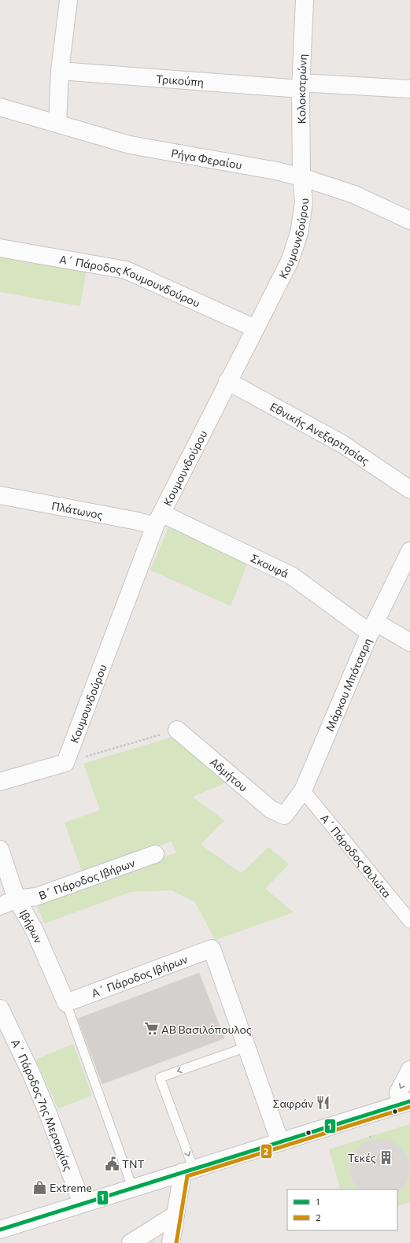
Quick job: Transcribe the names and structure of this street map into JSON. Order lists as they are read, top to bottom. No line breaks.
{"streets":{"street":["Τρικούπη","Κολοκοτρώνη","Ρήγα Φεραίου","Κουμουνδούρου","Α΄ Πάροδος Κουμουνδούρου","Εθνικής Ανεξαρτησίας","Πλάτωνος","Σκουφά","Μάρκου Μπότσαρη","Αδμήτου","Α΄ Πάροδος Φιλώτα","Β΄ Πάροδος Ιβήρων","Ιβήρων","Α΄ Πάροδος Ιβήρων","Α΄ Πάροδος 7ης Μεραρχίας"]},"crossings":[["Τρικούπη","Κολοκοτρώνη"],["Κολοκοτρώνη","Ρήγα Φεραίου"],["Κολοκοτρώνη","Κουμουνδούρου"],["Ρήγα Φεραίου","Κουμουνδούρου"],["Κουμουνδούρου","Α΄ Πάροδος Κουμουνδούρου"],["Κουμουνδούρου","Εθνικής Ανεξαρτησίας"],["Κουμουνδούρου","Πλάτωνος"],["Κουμουνδούρου","Σκουφά"],["Πλάτωνος","Σκουφά"],["Σκουφά","Μάρκου Μπότσαρη"],["Μάρκου Μπότσαρη","Αδμήτου"],["Μάρκου Μπότσαρη","Α΄ Πάροδος Φιλώτα"],["Β΄ Πάροδος Ιβήρων","Ιβήρων"],["Ιβήρων","Α΄ Πάροδος Ιβήρων"]],"places":{"supermarket":["ΑΒ Βασιλόπουλος"],"restaurant":["Σαφράν"],"building":["Τεκές"],"public building":["ΤΝΤ"],"shop":["Extreme"]},"lines":["transit line 1","transit line 2"],"legend":["1","2"]}
